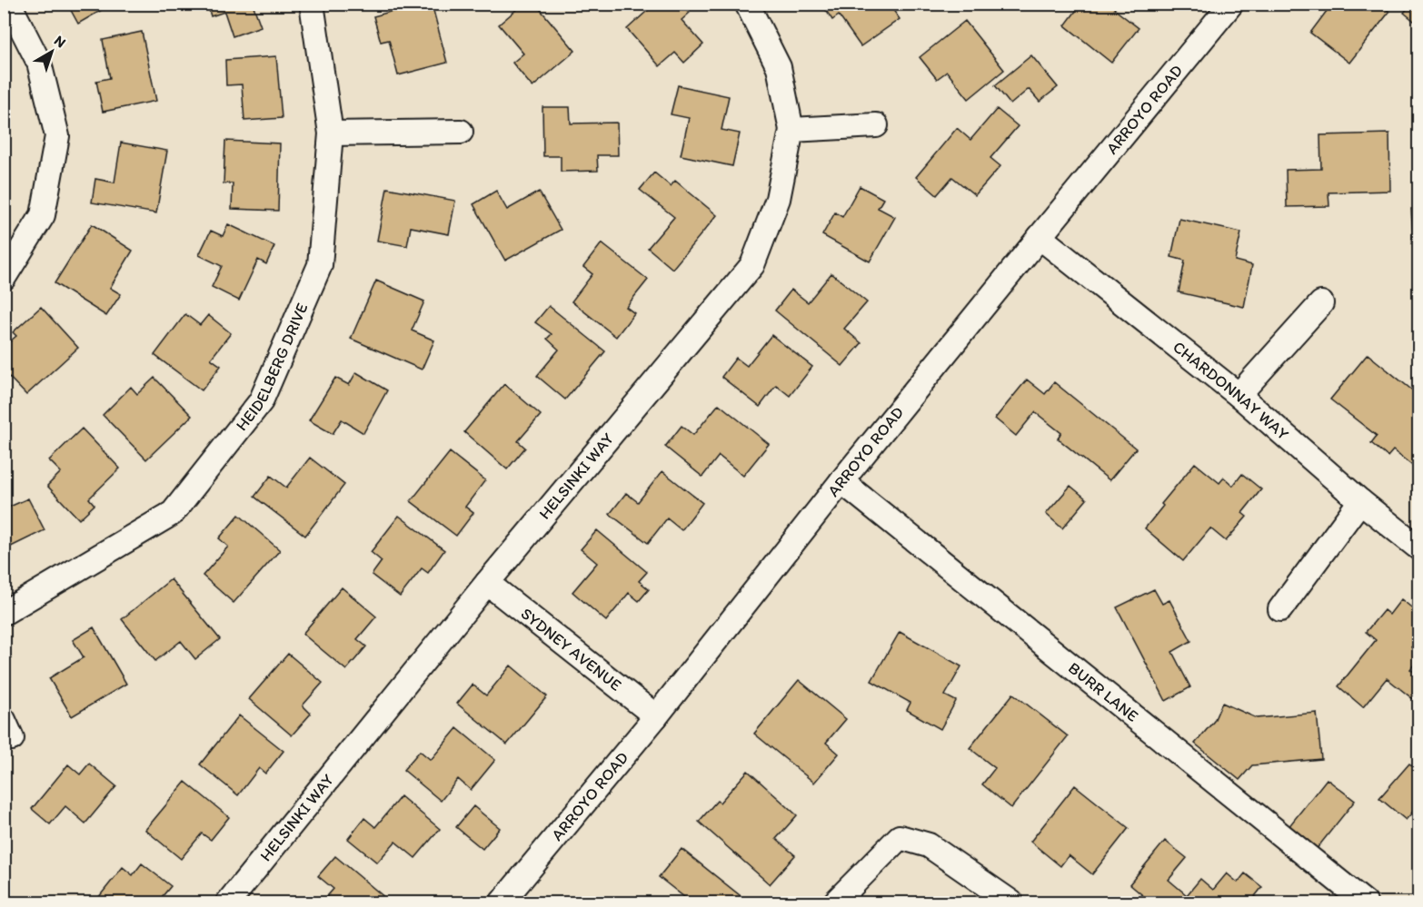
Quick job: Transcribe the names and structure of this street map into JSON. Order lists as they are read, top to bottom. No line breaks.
{"streets":{"street":["ARROYO ROAD","HEIDELBERG DRIVE","CHARDONNAY WAY","HELSINKI WAY","SYDNEY AVENUE","BURR LANE"]},"crossings":[["ARROYO ROAD","CHARDONNAY WAY"],["ARROYO ROAD","SYDNEY AVENUE"],["ARROYO ROAD","BURR LANE"],["HELSINKI WAY","SYDNEY AVENUE"]],"north":"top right"}
